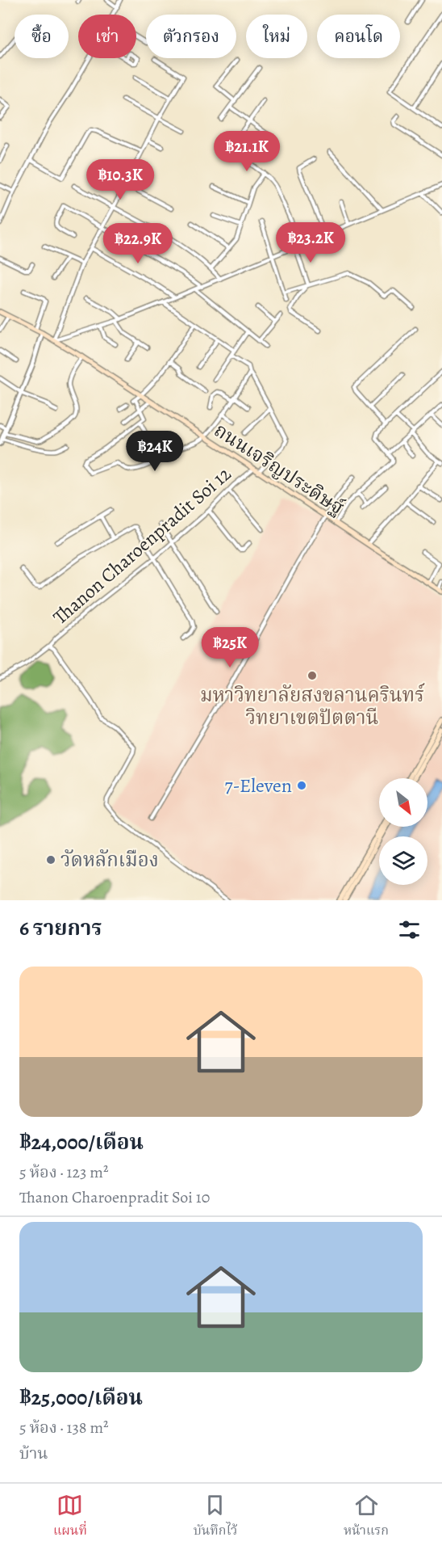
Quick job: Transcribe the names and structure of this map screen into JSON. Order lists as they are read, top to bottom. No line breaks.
{"streets":{"main road":["ถนนเจริญประดิษฐ์"],"street":["Thanon Charoenpradit Soi 12"]},"crossings":[["ถนนเจริญประดิษฐ์","Thanon Charoenpradit Soi 12"]],"places":["มหาวิทยาลัยสงขลานครินทร์ วิทยาเขตปัตตานี","7-Eleven","วัดหลักเมือง"],"north":"bottom right","page":{"chip":["ซื้อ","เช่า","ตัวกรอง","ใหม่","คอนโด"],"price":["฿21.1K","฿10.3K","฿23.2K","฿22.9K","฿24K","฿25K"],"heading":"6 รายการ","list":[{"name":"฿24,000/เดือน","note":"5 ห้อง · 123 m² · Thanon Charoenpradit Soi 10"},{"name":"฿25,000/เดือน","note":"5 ห้อง · 138 m² · บ้าน"}],"tabs":["แผนที่","บันทึกไว้","หน้าแรก"]}}
